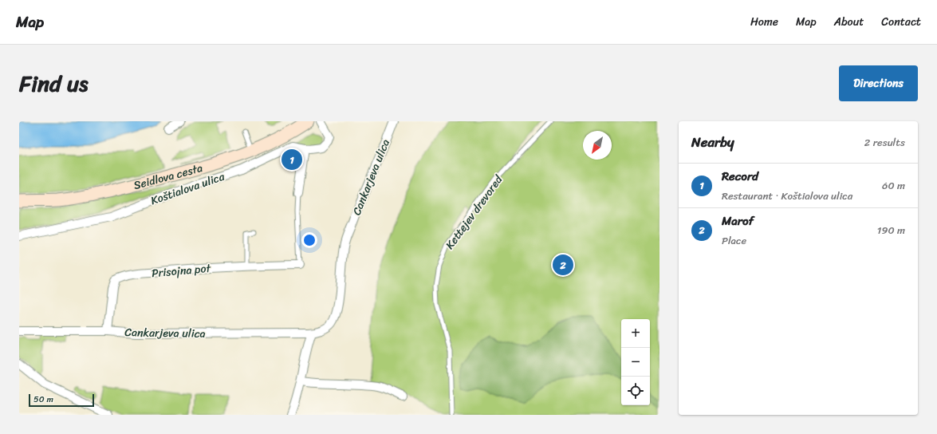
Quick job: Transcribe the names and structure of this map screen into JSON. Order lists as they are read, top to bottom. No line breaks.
{"streets":{"street":["Seidlova cesta","Cankarjeva ulica","Koštialova ulica","Prisojna pot"],"lane":["Kettejev drevored"]},"crossings":[["Cankarjeva ulica","Prisojna pot"]],"scale_bar":"50 m","north":"bottom left","page":{"header":"Map","nav":["Home","Map","About","Contact"],"title":"Find us","buttons":"Directions","heading":["Nearby","2 results"],"pins":["1","2"],"list":[{"mark":"1","name":"Record","note":"Restaurant · Koštialova ulica","value":"60 m"},{"mark":"2","name":"Marof","note":"Place","value":"190 m"}],"map_buttons":["+","−"],"scale":"50 m"}}
